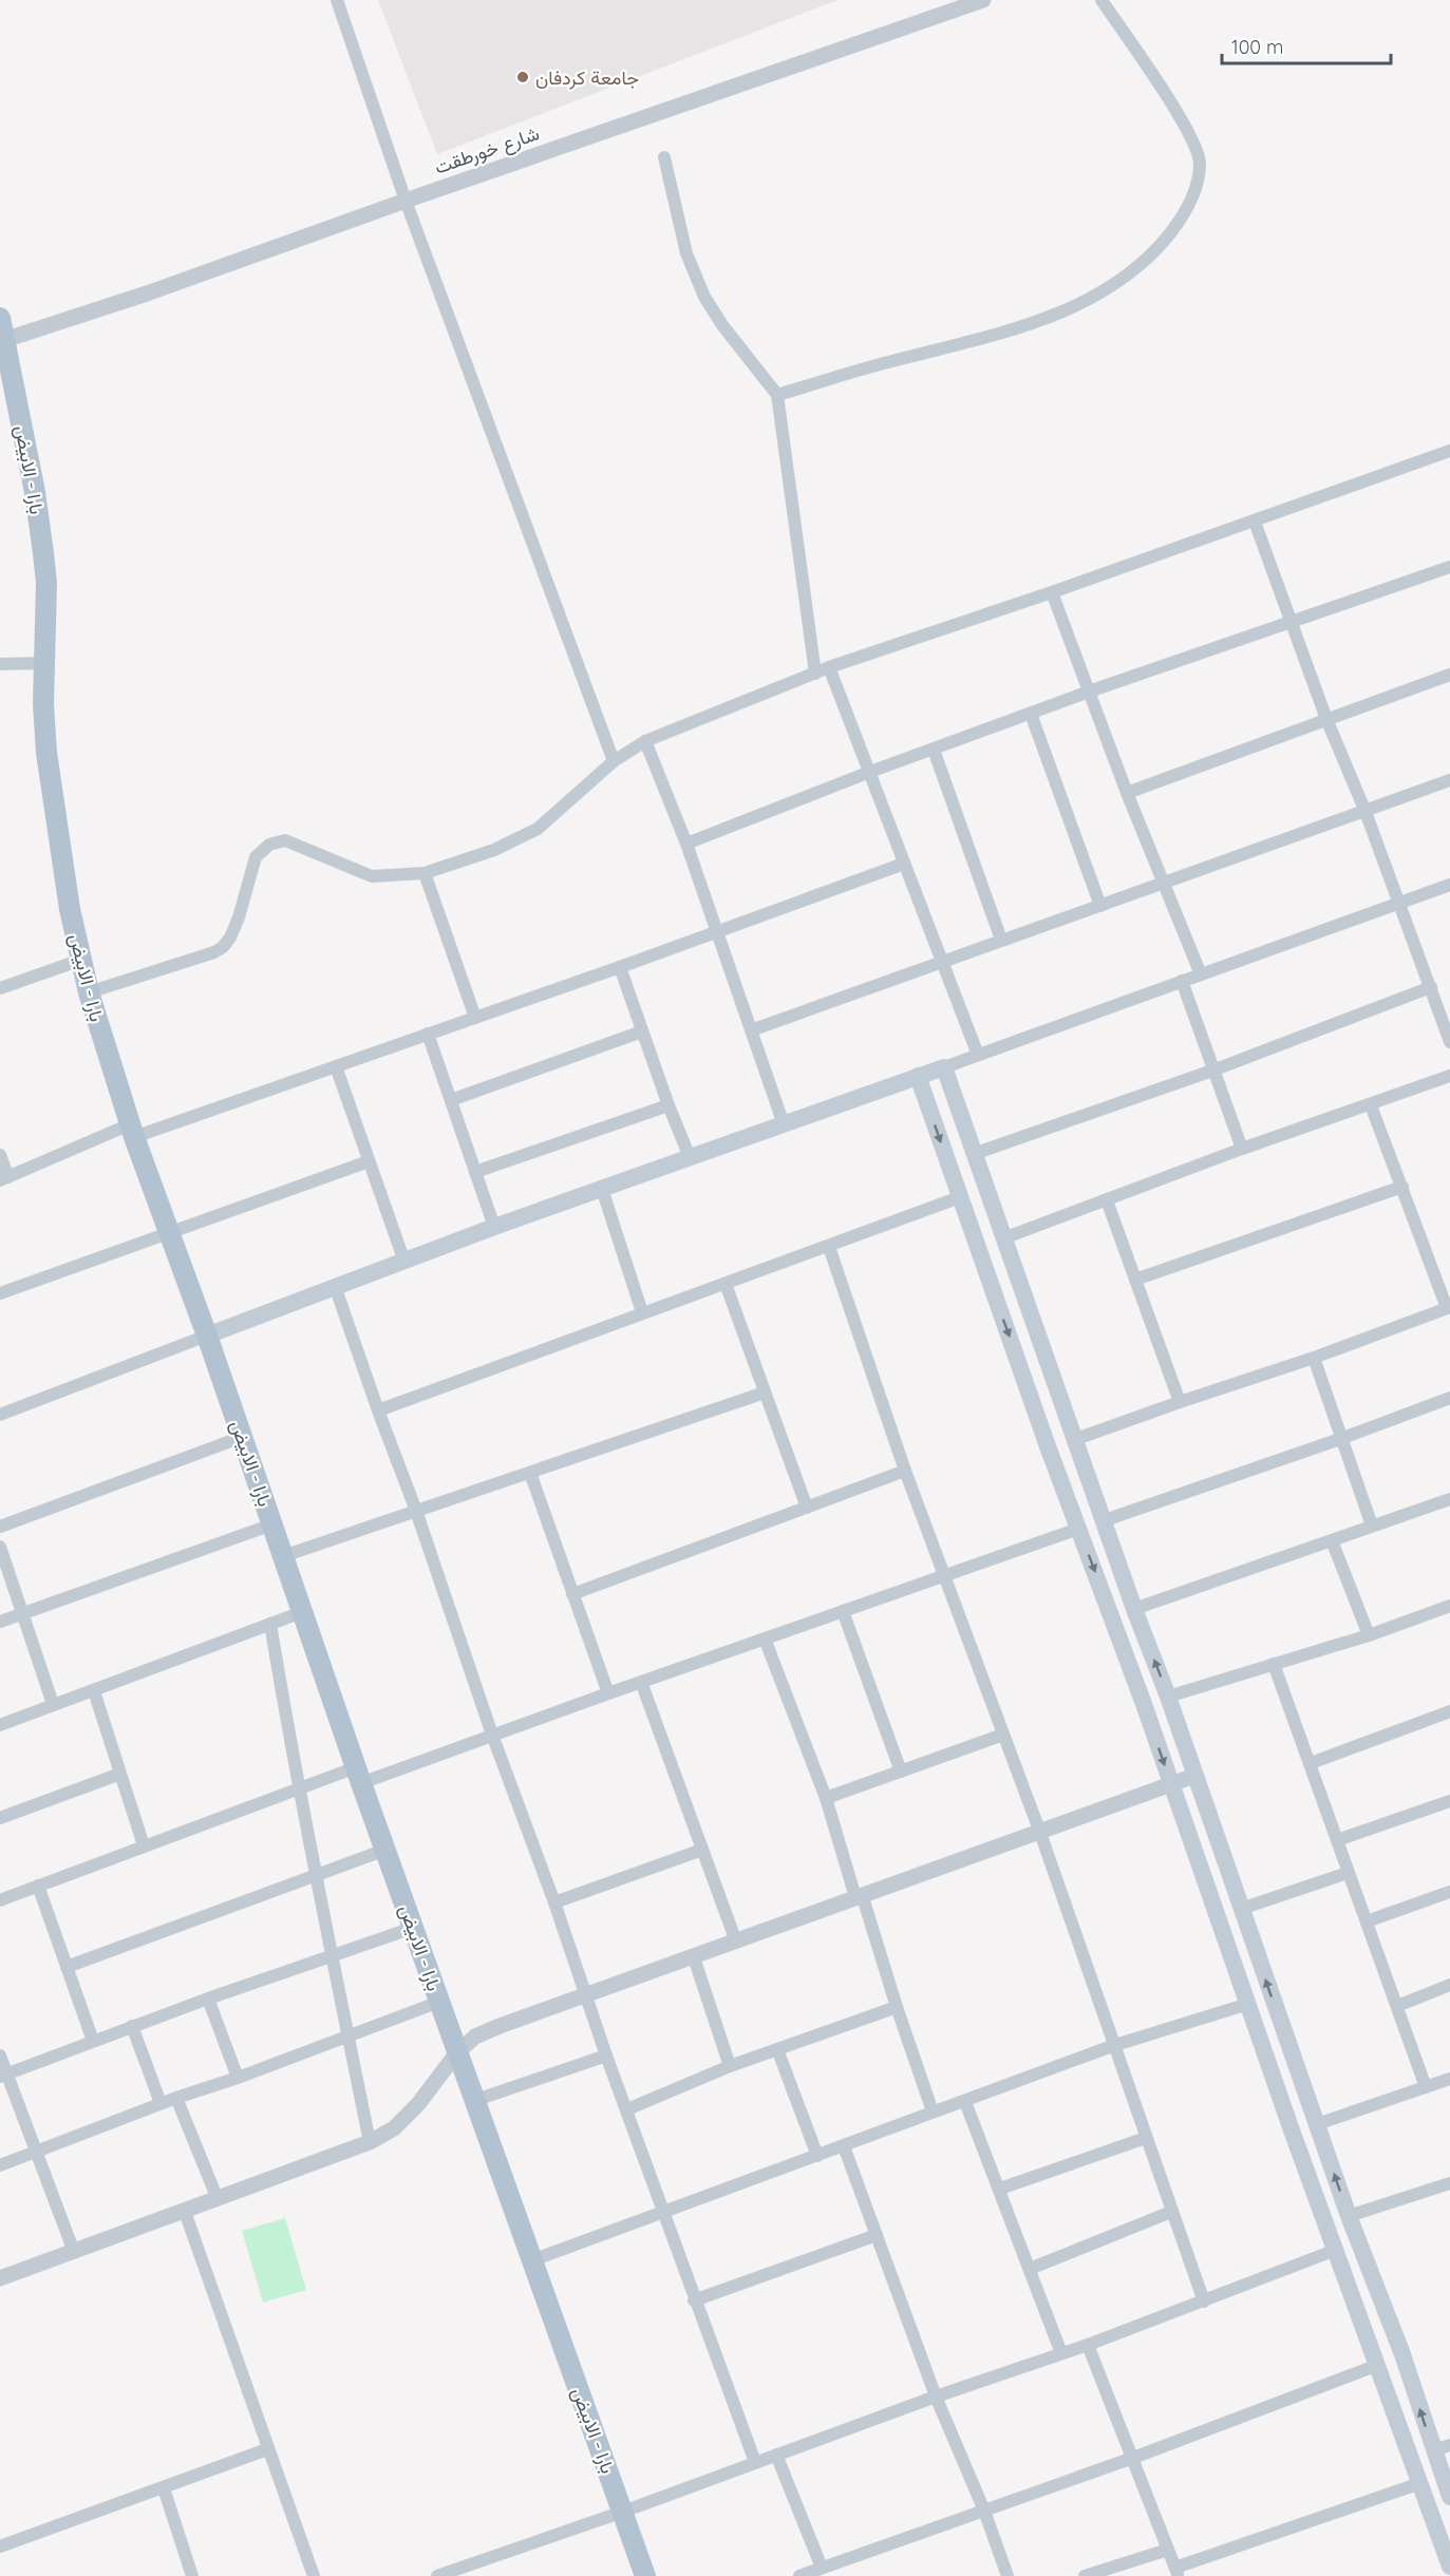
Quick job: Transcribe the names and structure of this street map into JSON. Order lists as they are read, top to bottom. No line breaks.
{"streets":{"main road":["بارا - الابيض"],"street":["شارع خورطقت"]},"crossings":[["شارع خورطقت","بارا - الابيض"]],"places":["جامعة كردفان"],"scale_bar":"100 m"}
